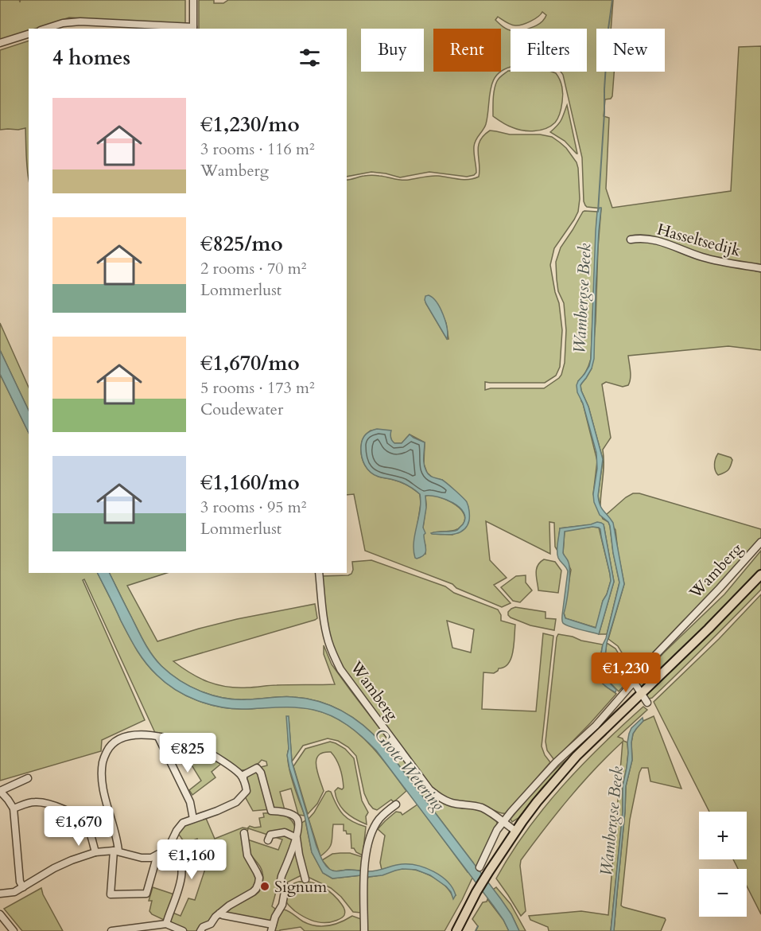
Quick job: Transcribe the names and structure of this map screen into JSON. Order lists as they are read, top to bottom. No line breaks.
{"streets":{"street":["Hasseltsedijk","Wamberg"]},"water":["Wambergse Beek","Grote Wetering"],"places":["Signum"],"page":{"chip":["Buy","Rent","Filters","New"],"heading":"4 homes","list":[{"name":"€1,230/mo","note":"3 rooms · 116 m² · Wamberg"},{"name":"€825/mo","note":"2 rooms · 70 m² · Lommerlust"},{"name":"€1,670/mo","note":"5 rooms · 173 m² · Coudewater"},{"name":"€1,160/mo","note":"3 rooms · 95 m² · Lommerlust"}],"price":["€1,230","€825","€1,670","€1,160"],"map_buttons":["+","−"]}}
